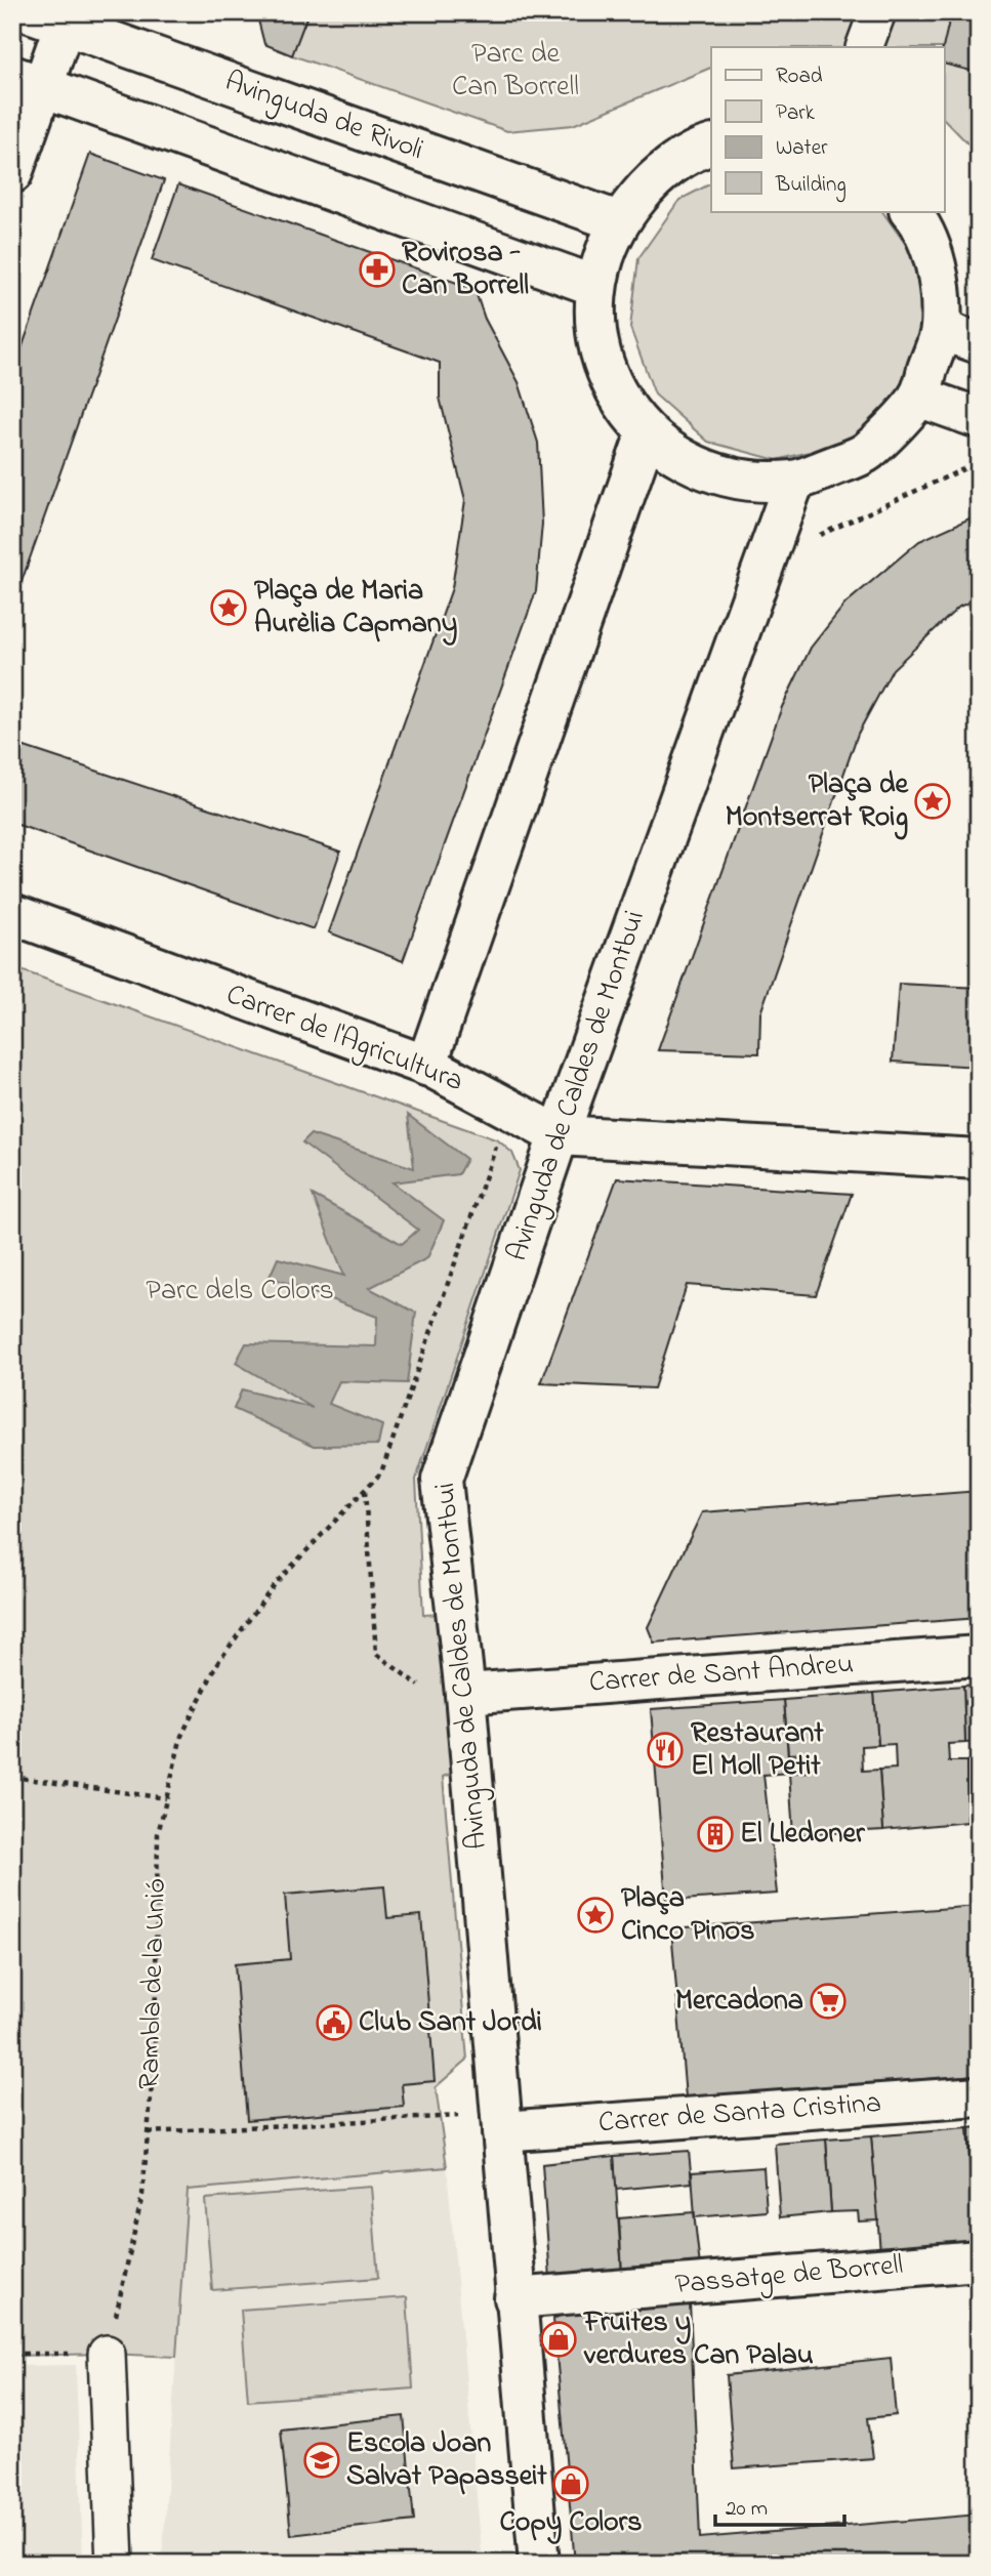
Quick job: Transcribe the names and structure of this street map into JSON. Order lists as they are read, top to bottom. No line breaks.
{"streets":{"street":["Avinguda de Rivoli","Carrer de l'Agricultura","Avinguda de Caldes de Montbui","Carrer de Sant Andreu","Carrer de Santa Cristina","Passatge de Borrell"],"path":["Rambla de la Unió"]},"crossings":[["Carrer de l'Agricultura","Avinguda de Caldes de Montbui"],["Avinguda de Caldes de Montbui","Carrer de Sant Andreu"],["Avinguda de Caldes de Montbui","Carrer de Santa Cristina"],["Avinguda de Caldes de Montbui","Passatge de Borrell"]],"parks":["Parc de Can Borrell","Parc dels Colors"],"places":{"pharmacy":["Rovirosa - Can Borrell"],"place":["Plaça de Maria Aurèlia Capmany","Plaça de Montserrat Roig","Plaça Cinco Pinos"],"restaurant":["Restaurant El Moll Petit"],"building":["El Lledoner"],"supermarket":["Mercadona"],"public building":["Club Sant Jordi"],"shop":["Fruites y verdures Can Palau","Copy Colors"],"school or university":["Escola Joan Salvat Papasseit"]},"legend":["Road","Park","Water","Building"],"scale_bar":"20 m"}
